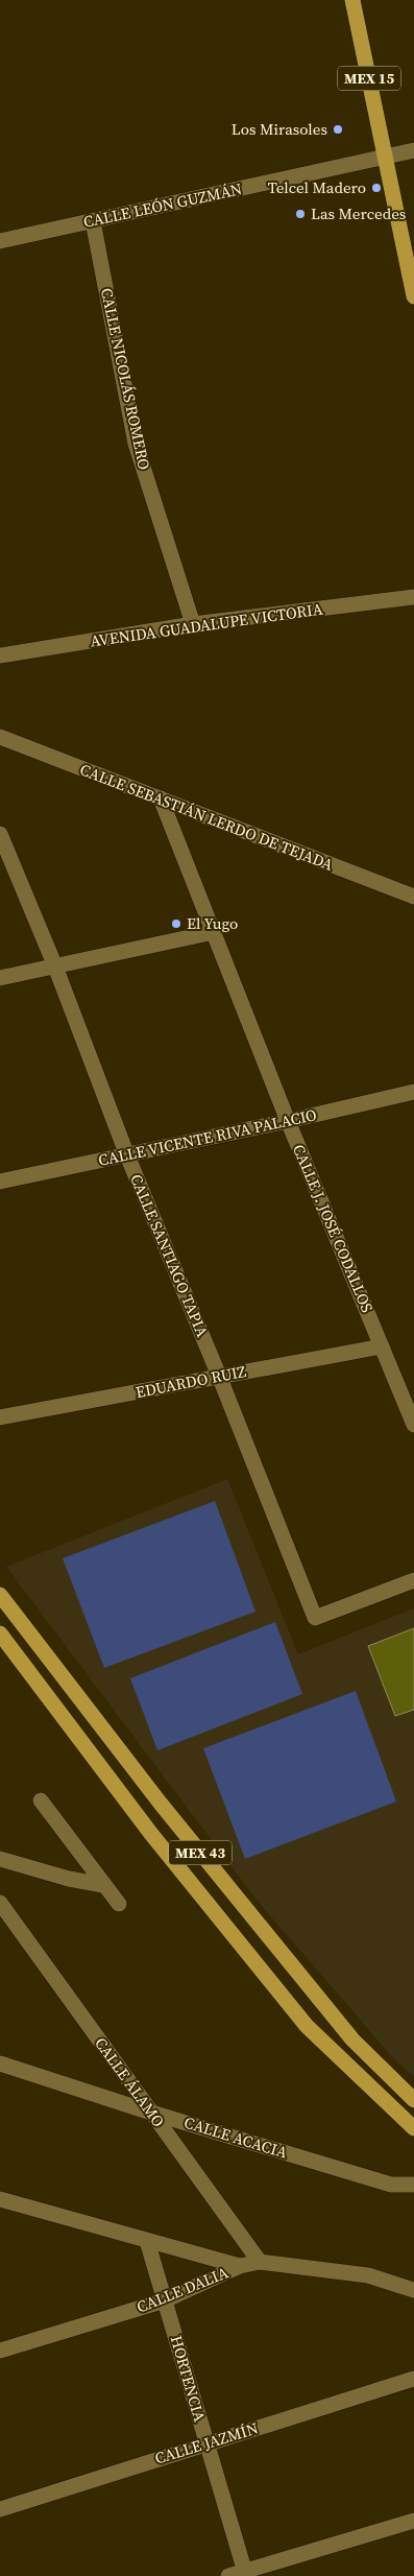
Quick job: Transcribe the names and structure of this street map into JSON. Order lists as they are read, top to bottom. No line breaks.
{"streets":{"main road":["MEX 15","MEX 43"],"street":["CALLE LEÓN GUZMÁN","CALLE NICOLÁS ROMERO","AVENIDA GUADALUPE VICTORIA","CALLE SEBASTIÁN LERDO DE TEJADA","CALLE VICENTE RIVA PALACIO","CALLE J. JOSÉ CODALLOS","CALLE SANTIAGO TAPIA","EDUARDO RUIZ","CALLE ÁLAMO","CALLE ACACIA","CALLE DALIA","HORTENCIA","CALLE JAZMÍN"]},"crossings":[["MEX 15","CALLE LEÓN GUZMÁN"],["CALLE LEÓN GUZMÁN","CALLE NICOLÁS ROMERO"],["CALLE NICOLÁS ROMERO","AVENIDA GUADALUPE VICTORIA"],["CALLE SEBASTIÁN LERDO DE TEJADA","CALLE J. JOSÉ CODALLOS"],["CALLE VICENTE RIVA PALACIO","CALLE J. JOSÉ CODALLOS"],["CALLE VICENTE RIVA PALACIO","CALLE SANTIAGO TAPIA"],["CALLE J. JOSÉ CODALLOS","EDUARDO RUIZ"],["CALLE SANTIAGO TAPIA","EDUARDO RUIZ"],["CALLE ÁLAMO","CALLE ACACIA"],["CALLE ÁLAMO","CALLE DALIA"],["CALLE DALIA","HORTENCIA"],["HORTENCIA","CALLE JAZMÍN"]],"places":["Los Mirasoles","Telcel Madero","Las Mercedes","El Yugo"]}
